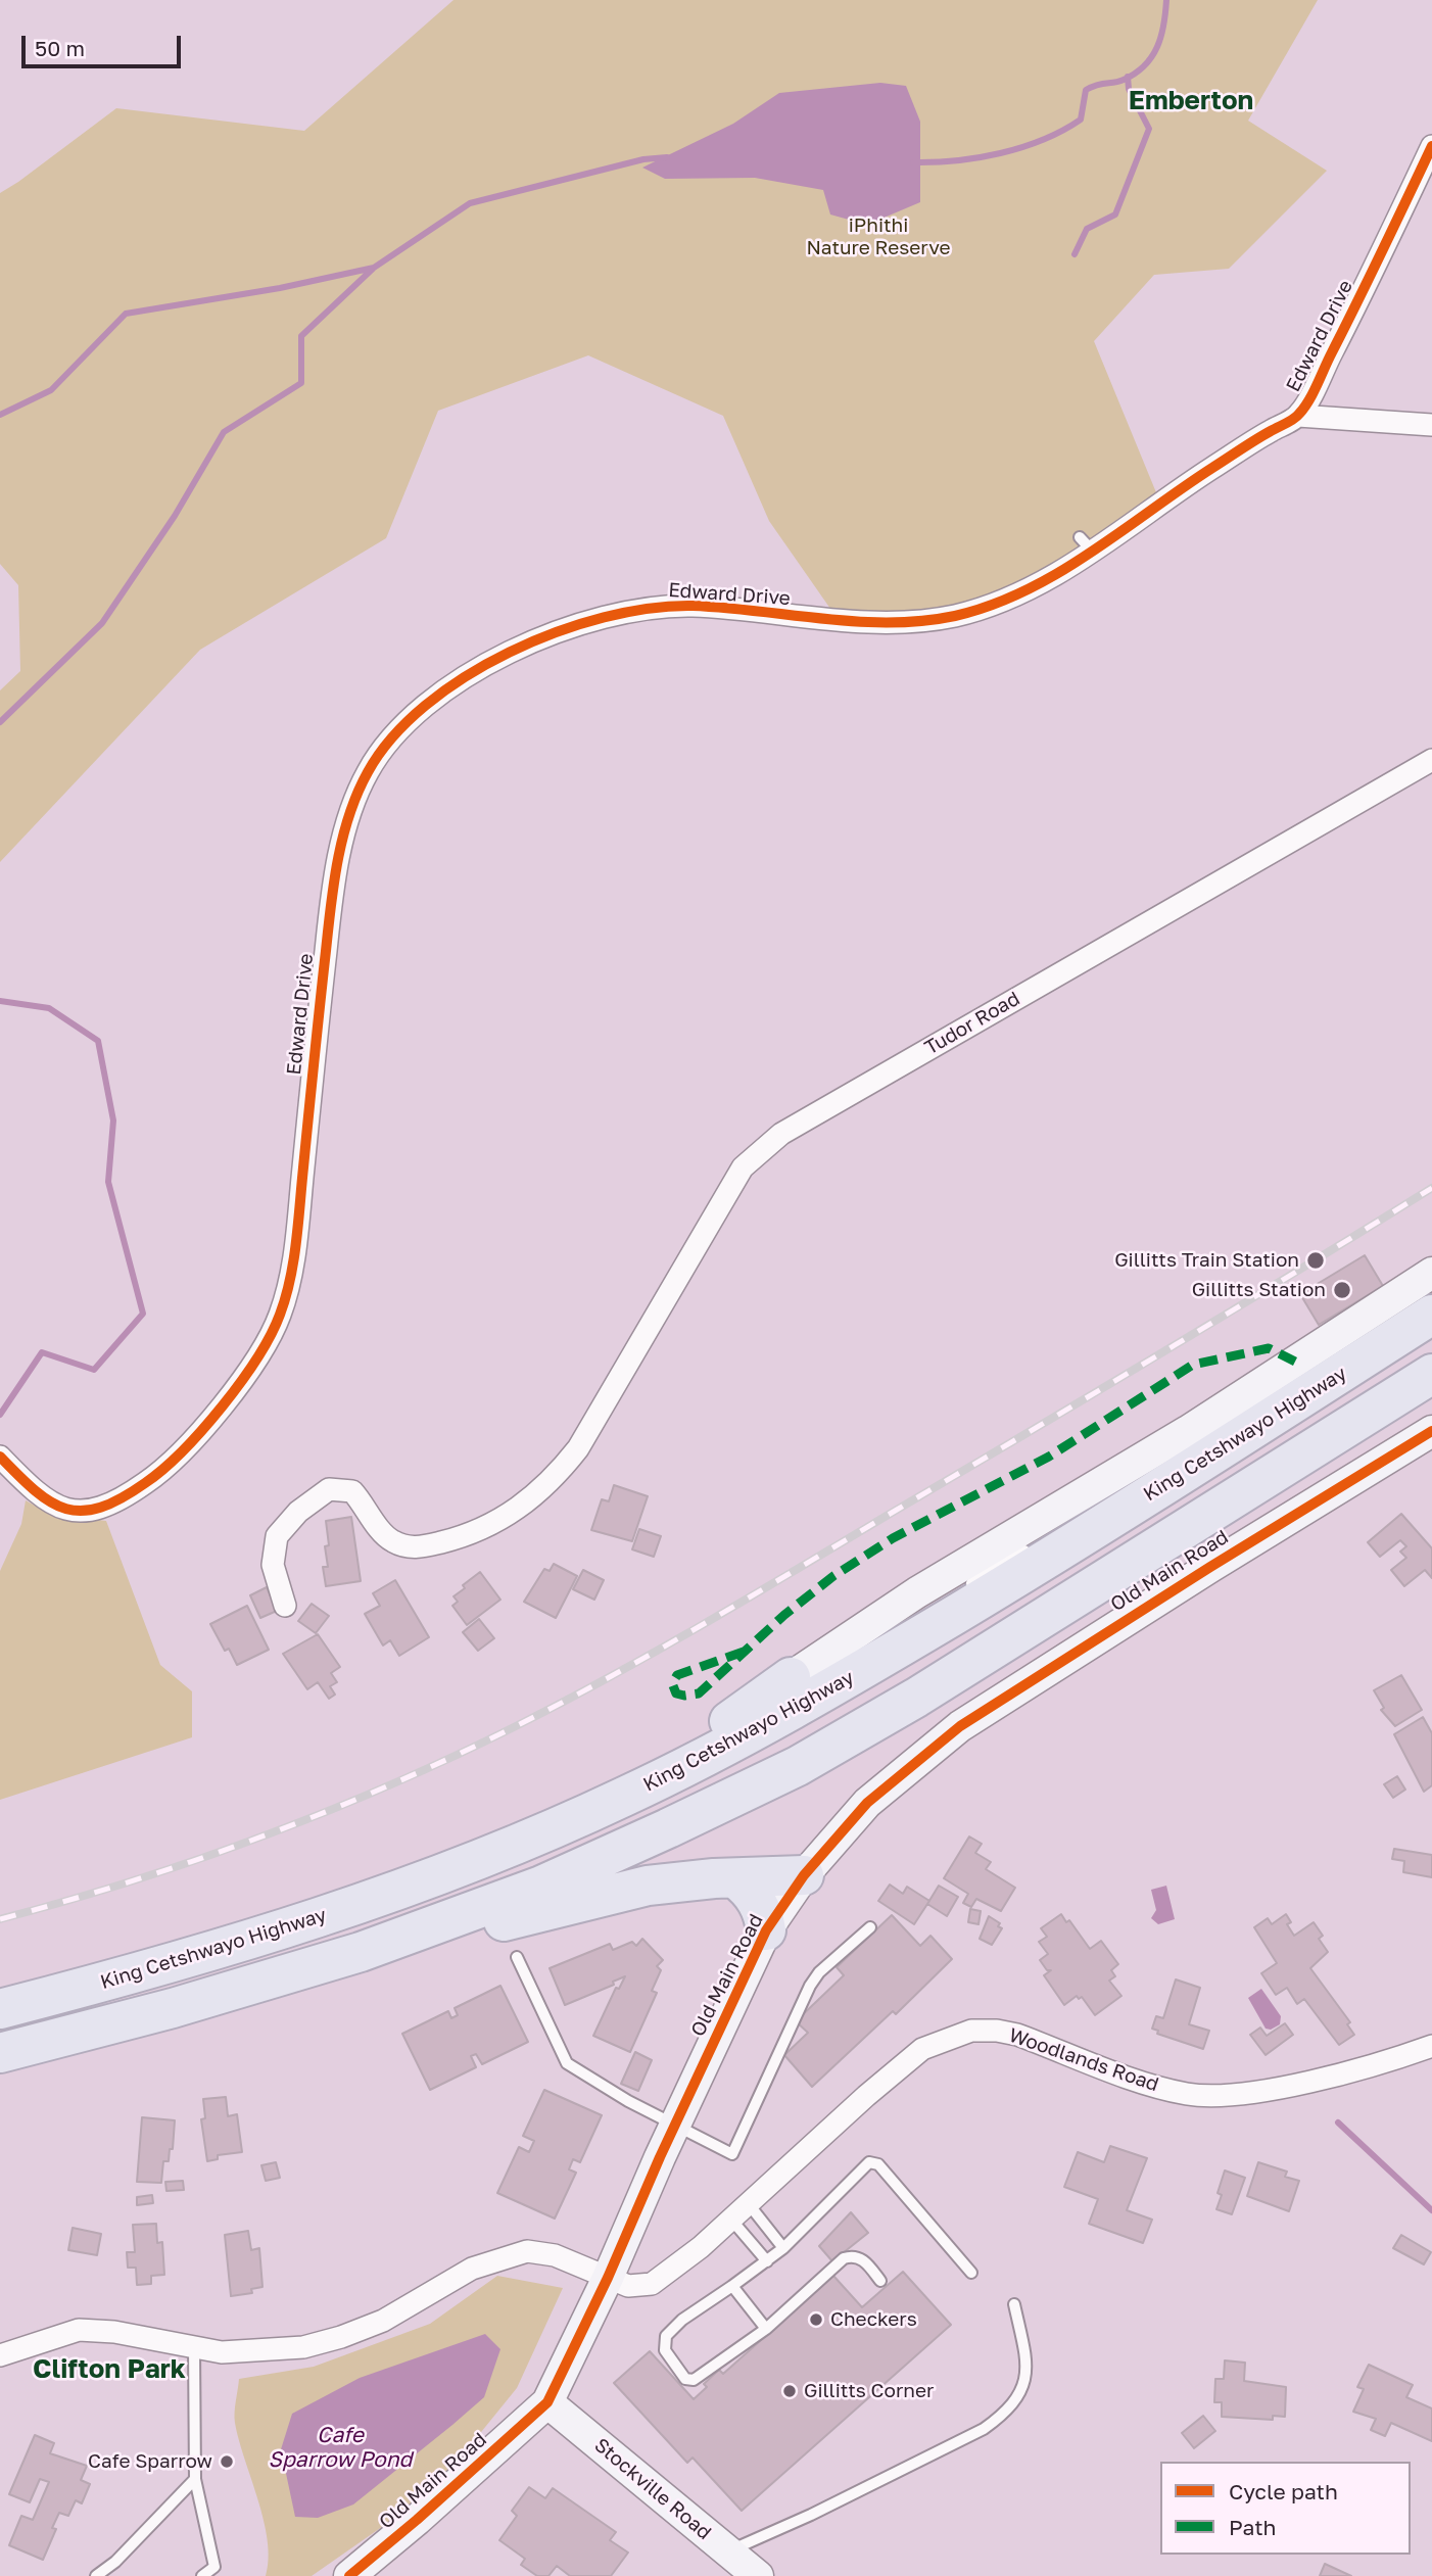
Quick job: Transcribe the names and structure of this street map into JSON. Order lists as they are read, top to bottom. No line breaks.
{"streets":{"highway":["King Cetshwayo Highway"],"street":["Edward Drive","Tudor Road","Old Main Road","Woodlands Road","Stockville Road"]},"crossings":[["Old Main Road","Woodlands Road"],["Old Main Road","Stockville Road"]],"districts":["Emberton","Clifton Park"],"water":["Cafe Sparrow Pond"],"parks":["iPhithi Nature Reserve"],"places":["Gillitts Train Station","Gillitts Station","Checkers","Gillitts Corner","Cafe Sparrow"],"legend":["Cycle path","Path"],"scale_bar":"50 m"}
